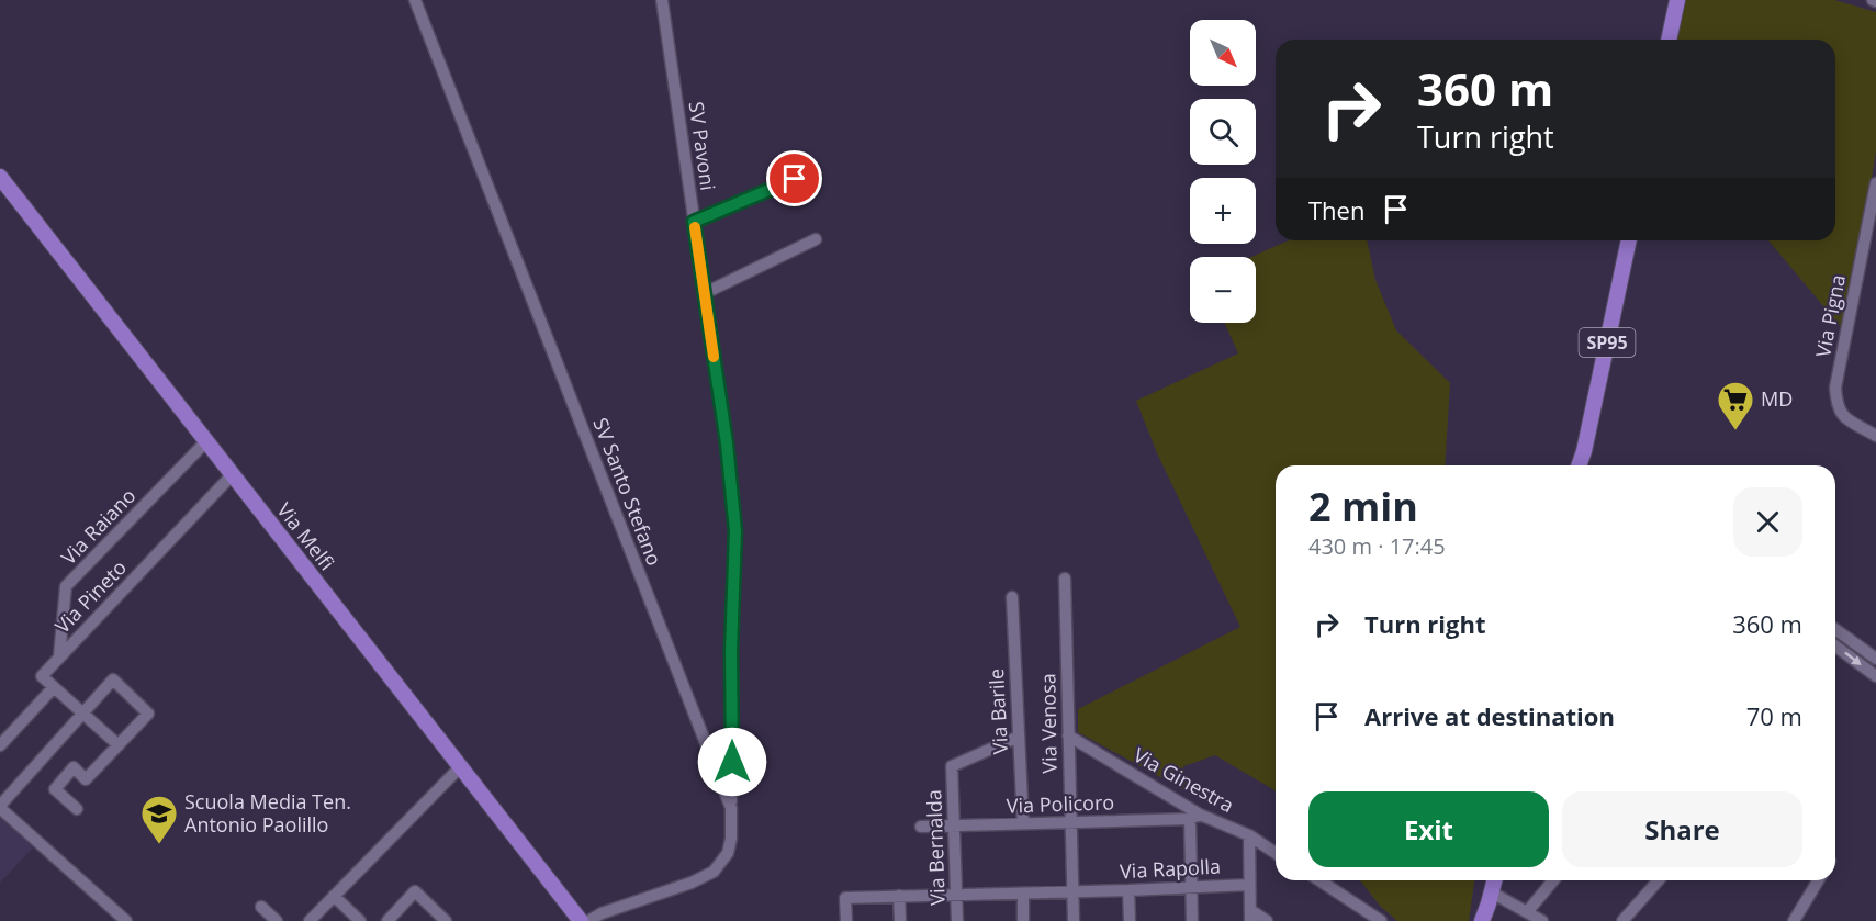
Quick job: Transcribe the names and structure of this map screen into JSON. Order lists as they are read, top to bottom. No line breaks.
{"streets":{"main road":["SP95","Via Melfi"],"street":["SV Pavoni","Via Pigna","SV Santo Stefano","Via Raiano","Via Pineto","Via Barile","Via Venosa","Via Ginestra","Via Policoro","Via Bernalda","Via Rapolla"]},"crossings":[["SV Pavoni","SV Santo Stefano"],["Via Raiano","Via Melfi"],["Via Raiano","Via Pineto"],["Via Melfi","Via Pineto"],["Via Barile","Via Policoro"],["Via Barile","Via Bernalda"],["Via Venosa","Via Ginestra"],["Via Venosa","Via Policoro"],["Via Venosa","Via Rapolla"],["Via Ginestra","Via Policoro"],["Via Policoro","Via Bernalda"]],"places":{"supermarket":["MD"],"school or university":["Scuola Media Ten. Antonio Paolillo"]},"north":"bottom right","page":{"map_buttons":["+","−"],"turn":["360 m","Turn right"],"then":"Then","heading":["2 min","430 m · 17:45"],"list":[{"name":"Turn right","value":"360 m"},{"name":"Arrive at destination","value":"70 m"}],"buttons":["Exit","Share"]}}
